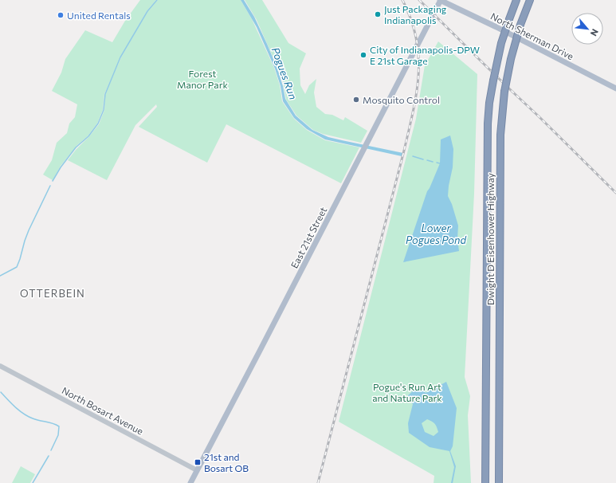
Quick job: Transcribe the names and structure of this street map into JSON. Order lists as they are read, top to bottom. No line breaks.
{"streets":{"highway":["Dwight D Eisenhower Highway"],"main road":["North Sherman Drive","East 21st Street"],"street":["North Bosart Avenue"]},"crossings":[["North Sherman Drive","East 21st Street"],["East 21st Street","North Bosart Avenue"]],"districts":["OTTERBEIN"],"water":["Pogues Run","Lower Pogues Pond"],"parks":["Forest Manor Park","Pogue's Run Art and Nature Park"],"places":{"other":["Just Packaging Indianapolis","United Rentals","City of Indianapolis-DPW E 21st Garage","Mosquito Control"],"transit":["21st and Bosart OB"]},"north":"bottom right"}
